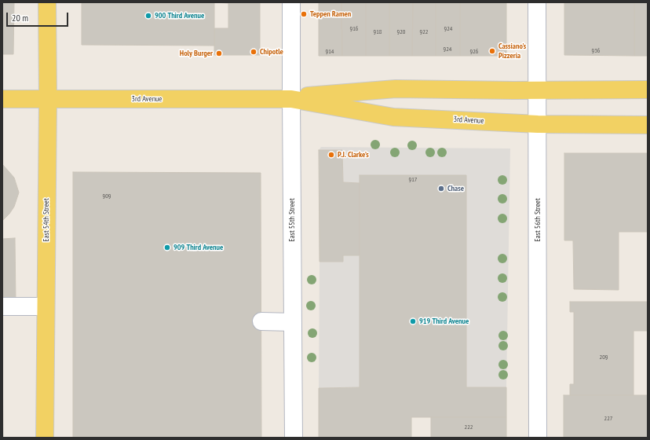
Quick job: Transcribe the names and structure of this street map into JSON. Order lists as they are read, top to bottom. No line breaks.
{"streets":{"main road":["3rd Avenue","East 54th Street"],"street":["East 55th Street","East 56th Street"]},"crossings":[["3rd Avenue","East 54th Street"],["3rd Avenue","East 55th Street"],["3rd Avenue","East 56th Street"]],"places":["Teppen Ramen","900 Third Avenue","Cassiano's Pizzeria","Chipotle","Holy Burger","P.J. Clarke’s","Chase","909 Third Avenue","919 Third Avenue"],"house_numbers":["916","924","918","920","922","924","936","914","926","917","909","209","227","222"],"scale_bar":"20 m"}
